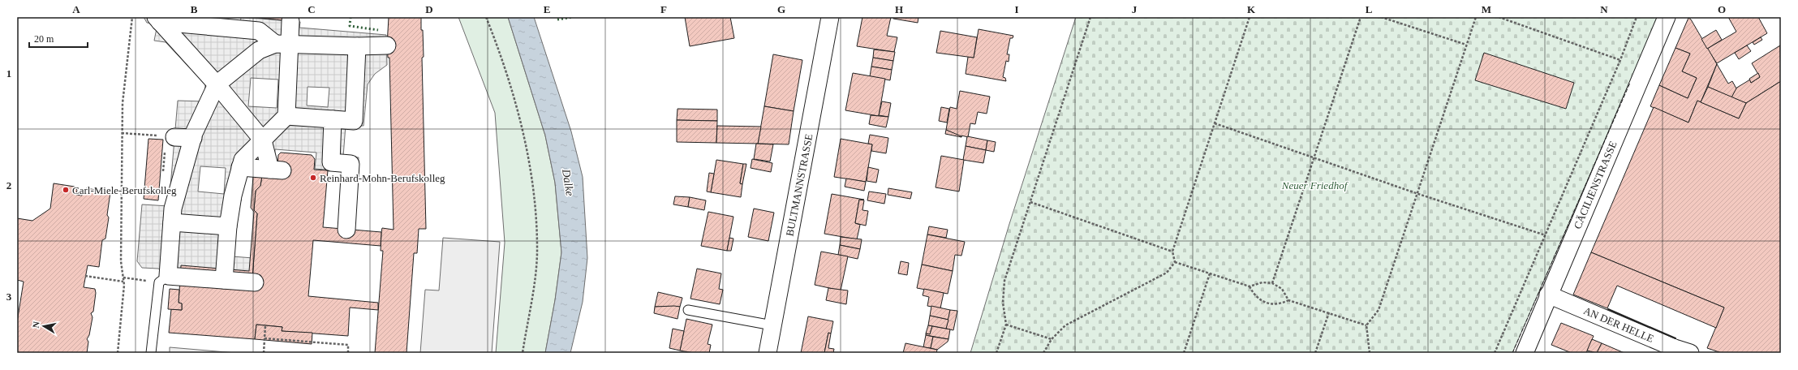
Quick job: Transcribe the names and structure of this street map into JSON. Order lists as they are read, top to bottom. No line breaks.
{"streets":{"street":["BULTMANNSTRASSE","CÄCILIENSTRASSE","AN DER HELLE"]},"crossings":[["CÄCILIENSTRASSE","AN DER HELLE"]],"water":["Dalke"],"parks":["Neuer Friedhof"],"places":["Reinhard-Mohn-Berufskolleg","Carl-Miele-Berufskolleg"],"scale_bar":"20 m","north":"left","grid":{"columns":["A","B","C","D","E","F","G","H","I","J","K","L","M","N","O"],"rows":["1","2","3"]}}
